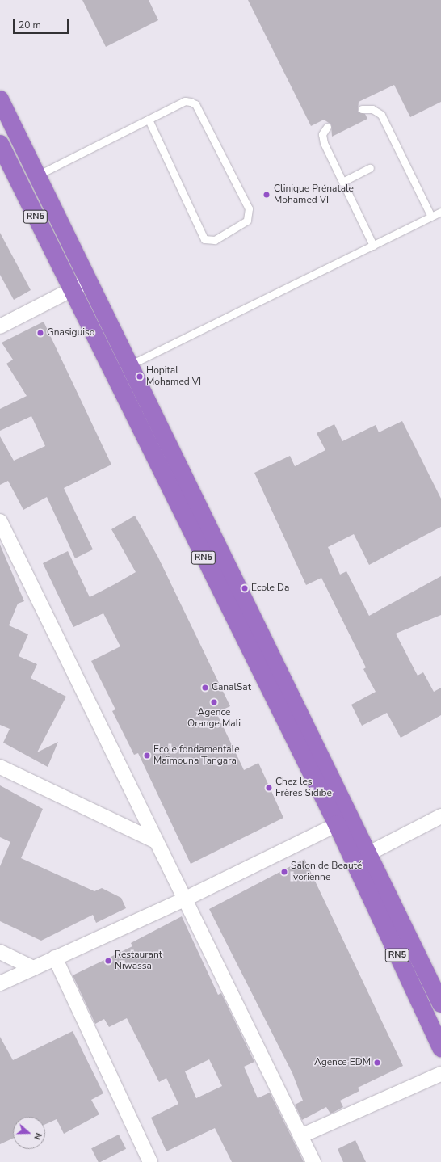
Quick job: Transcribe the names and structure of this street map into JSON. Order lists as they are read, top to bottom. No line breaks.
{"streets":{"highway":["RN5"]},"places":["Clinique Prénatale Mohamed VI","Gnasiguiso","Hopital Mohamed VI","Ecole Da","CanalSat","Agence Orange Mali","Ecole fondamentale Maïmouna Tangara","Chez les Frères Sidibe","Salon de Beauté Ivorienne","Restaurant Niwassa","Agence EDM"],"scale_bar":"20 m","north":"right"}
